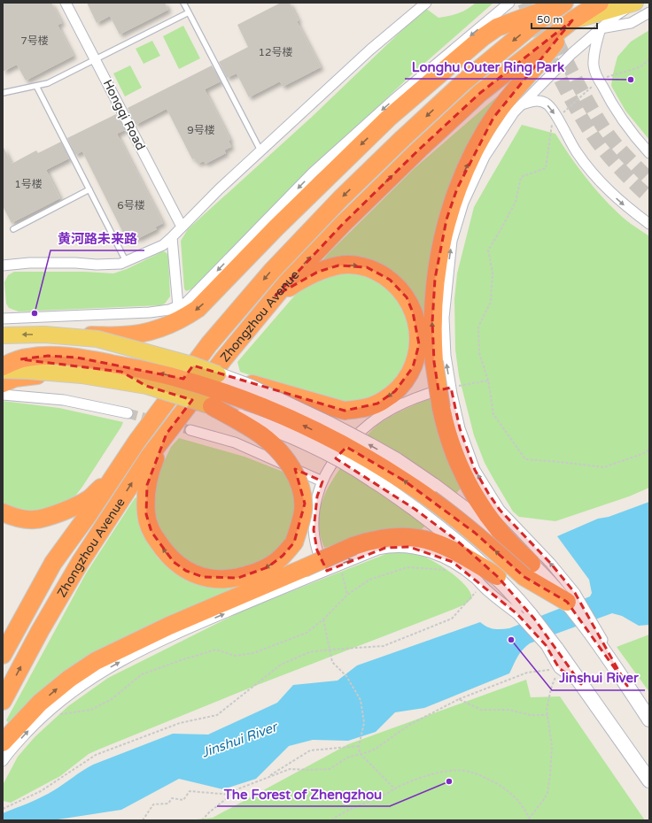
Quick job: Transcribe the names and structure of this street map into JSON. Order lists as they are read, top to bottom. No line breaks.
{"streets":{"highway":["Zhongzhou Avenue"],"street":["Hongqi Road"]},"water":["Jinshui River"],"places":["Longhu Outer Ring Park","黄河路未来路","Jinshui River","The Forest of Zhengzhou"],"house_numbers":["7号楼","12号楼","9号楼","1号楼","6号楼"],"scale_bar":"50 m"}
